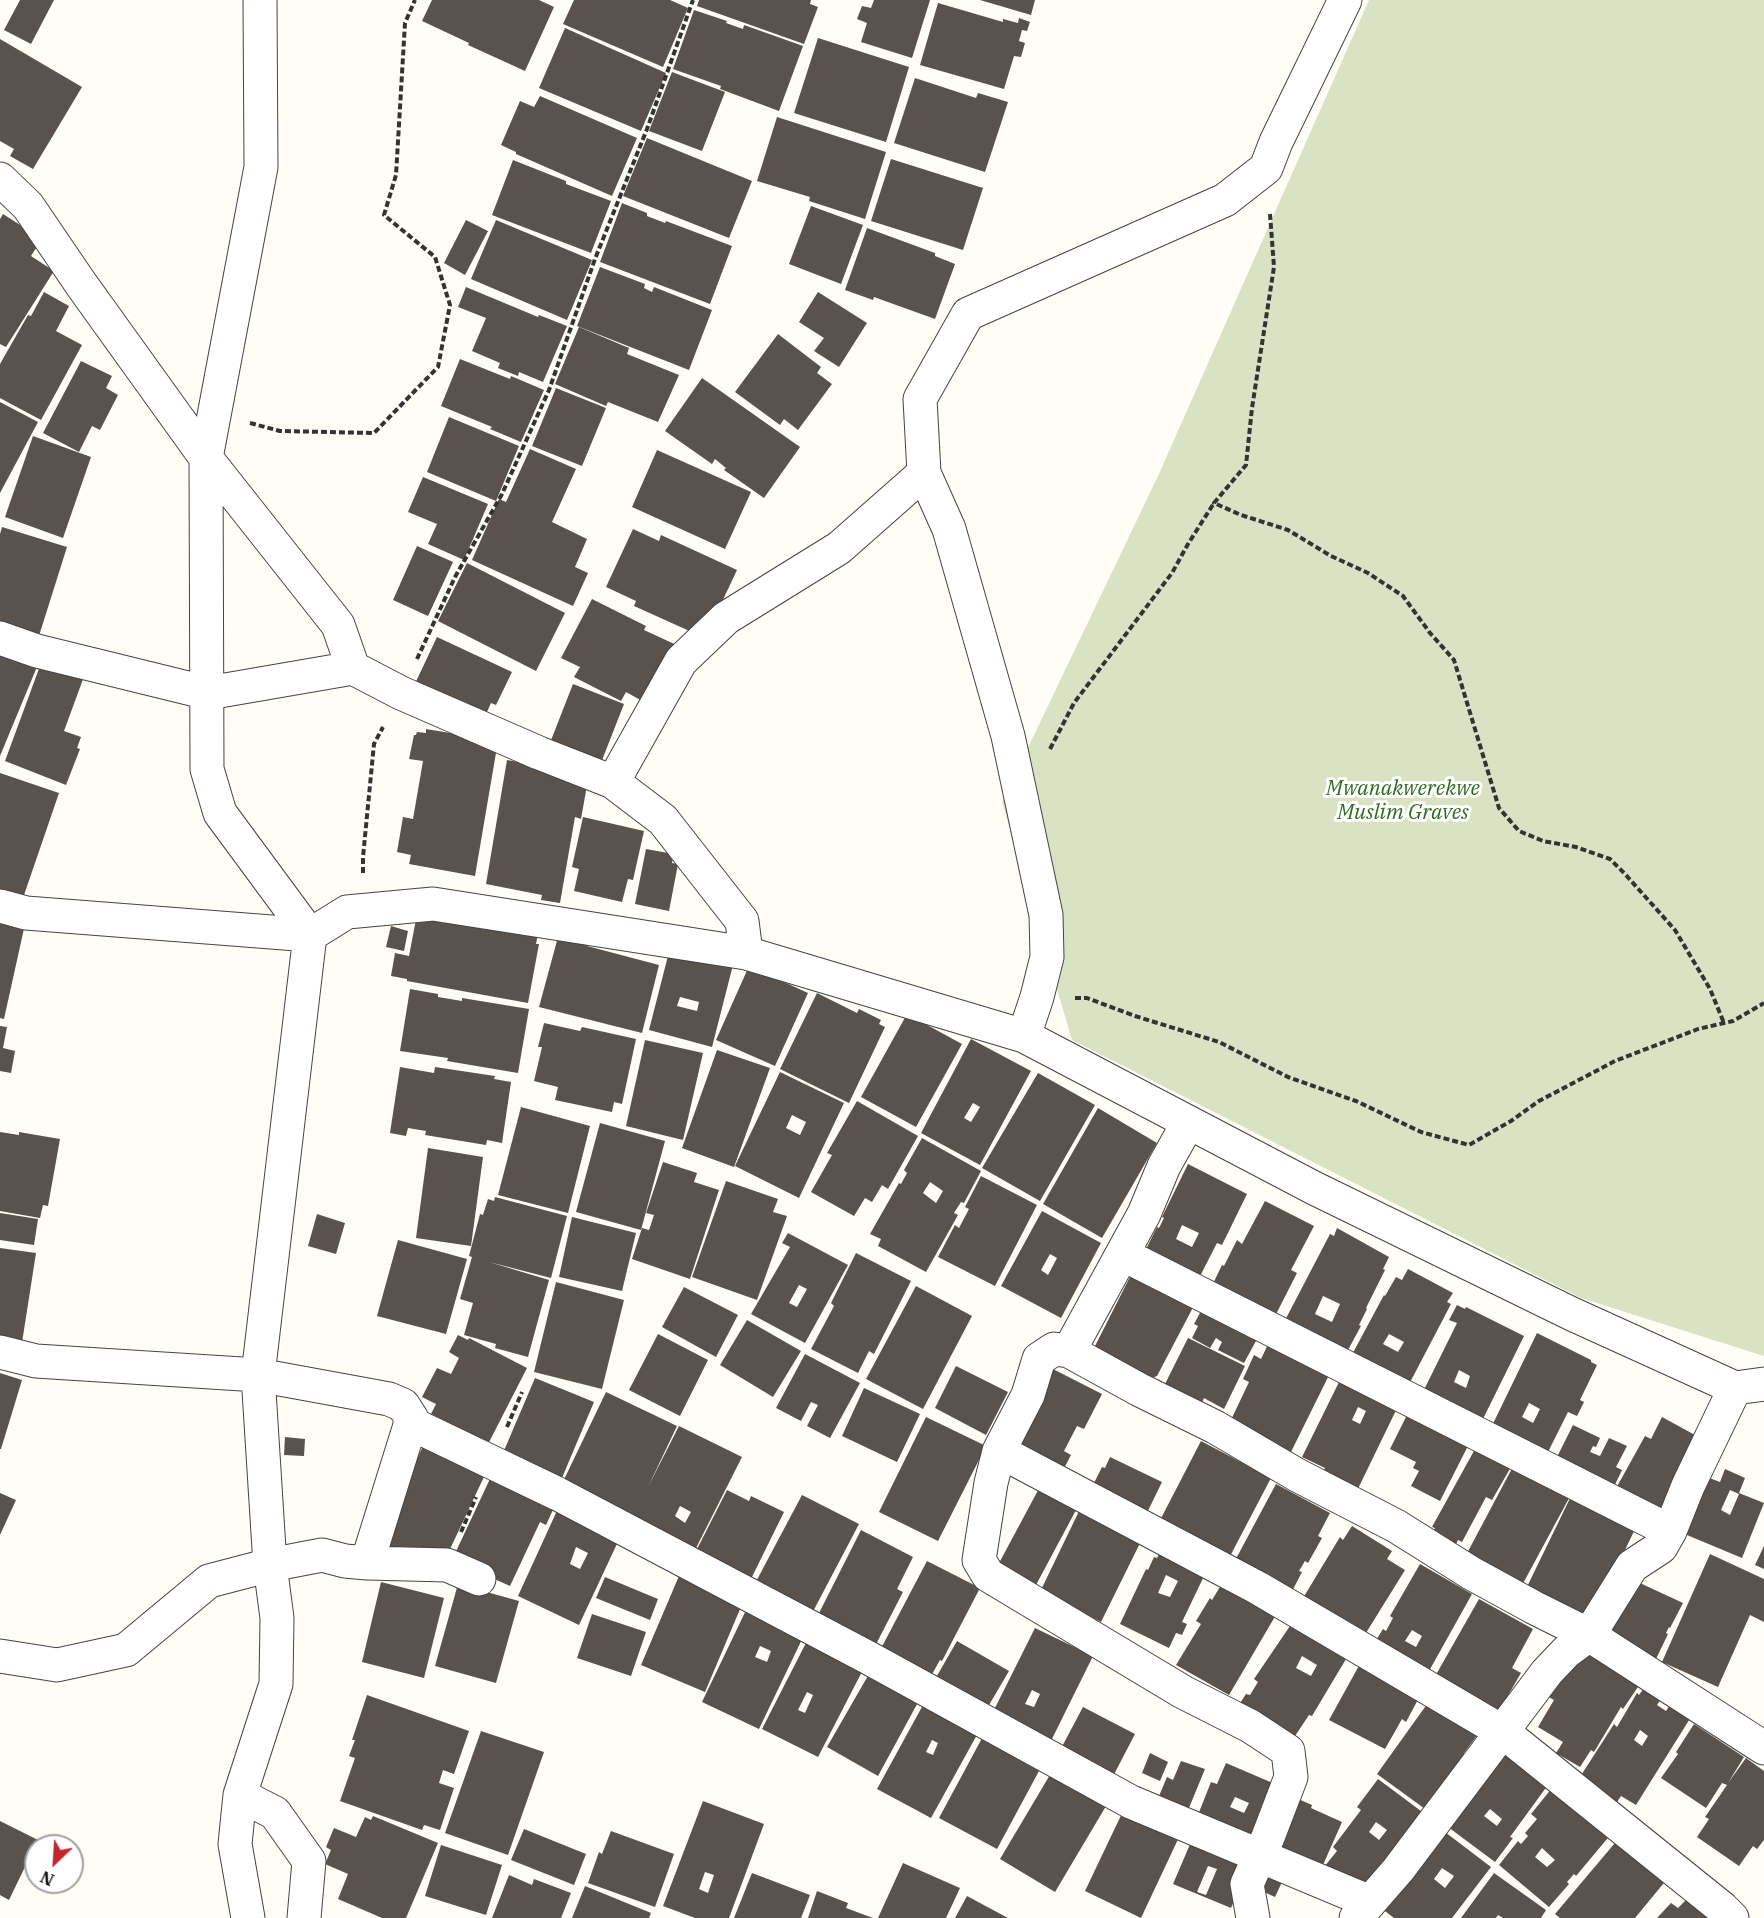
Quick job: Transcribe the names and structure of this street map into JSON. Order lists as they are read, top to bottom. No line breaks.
{"parks":["Mwanakwerekwe Muslim Graves"],"north":"bottom left"}
